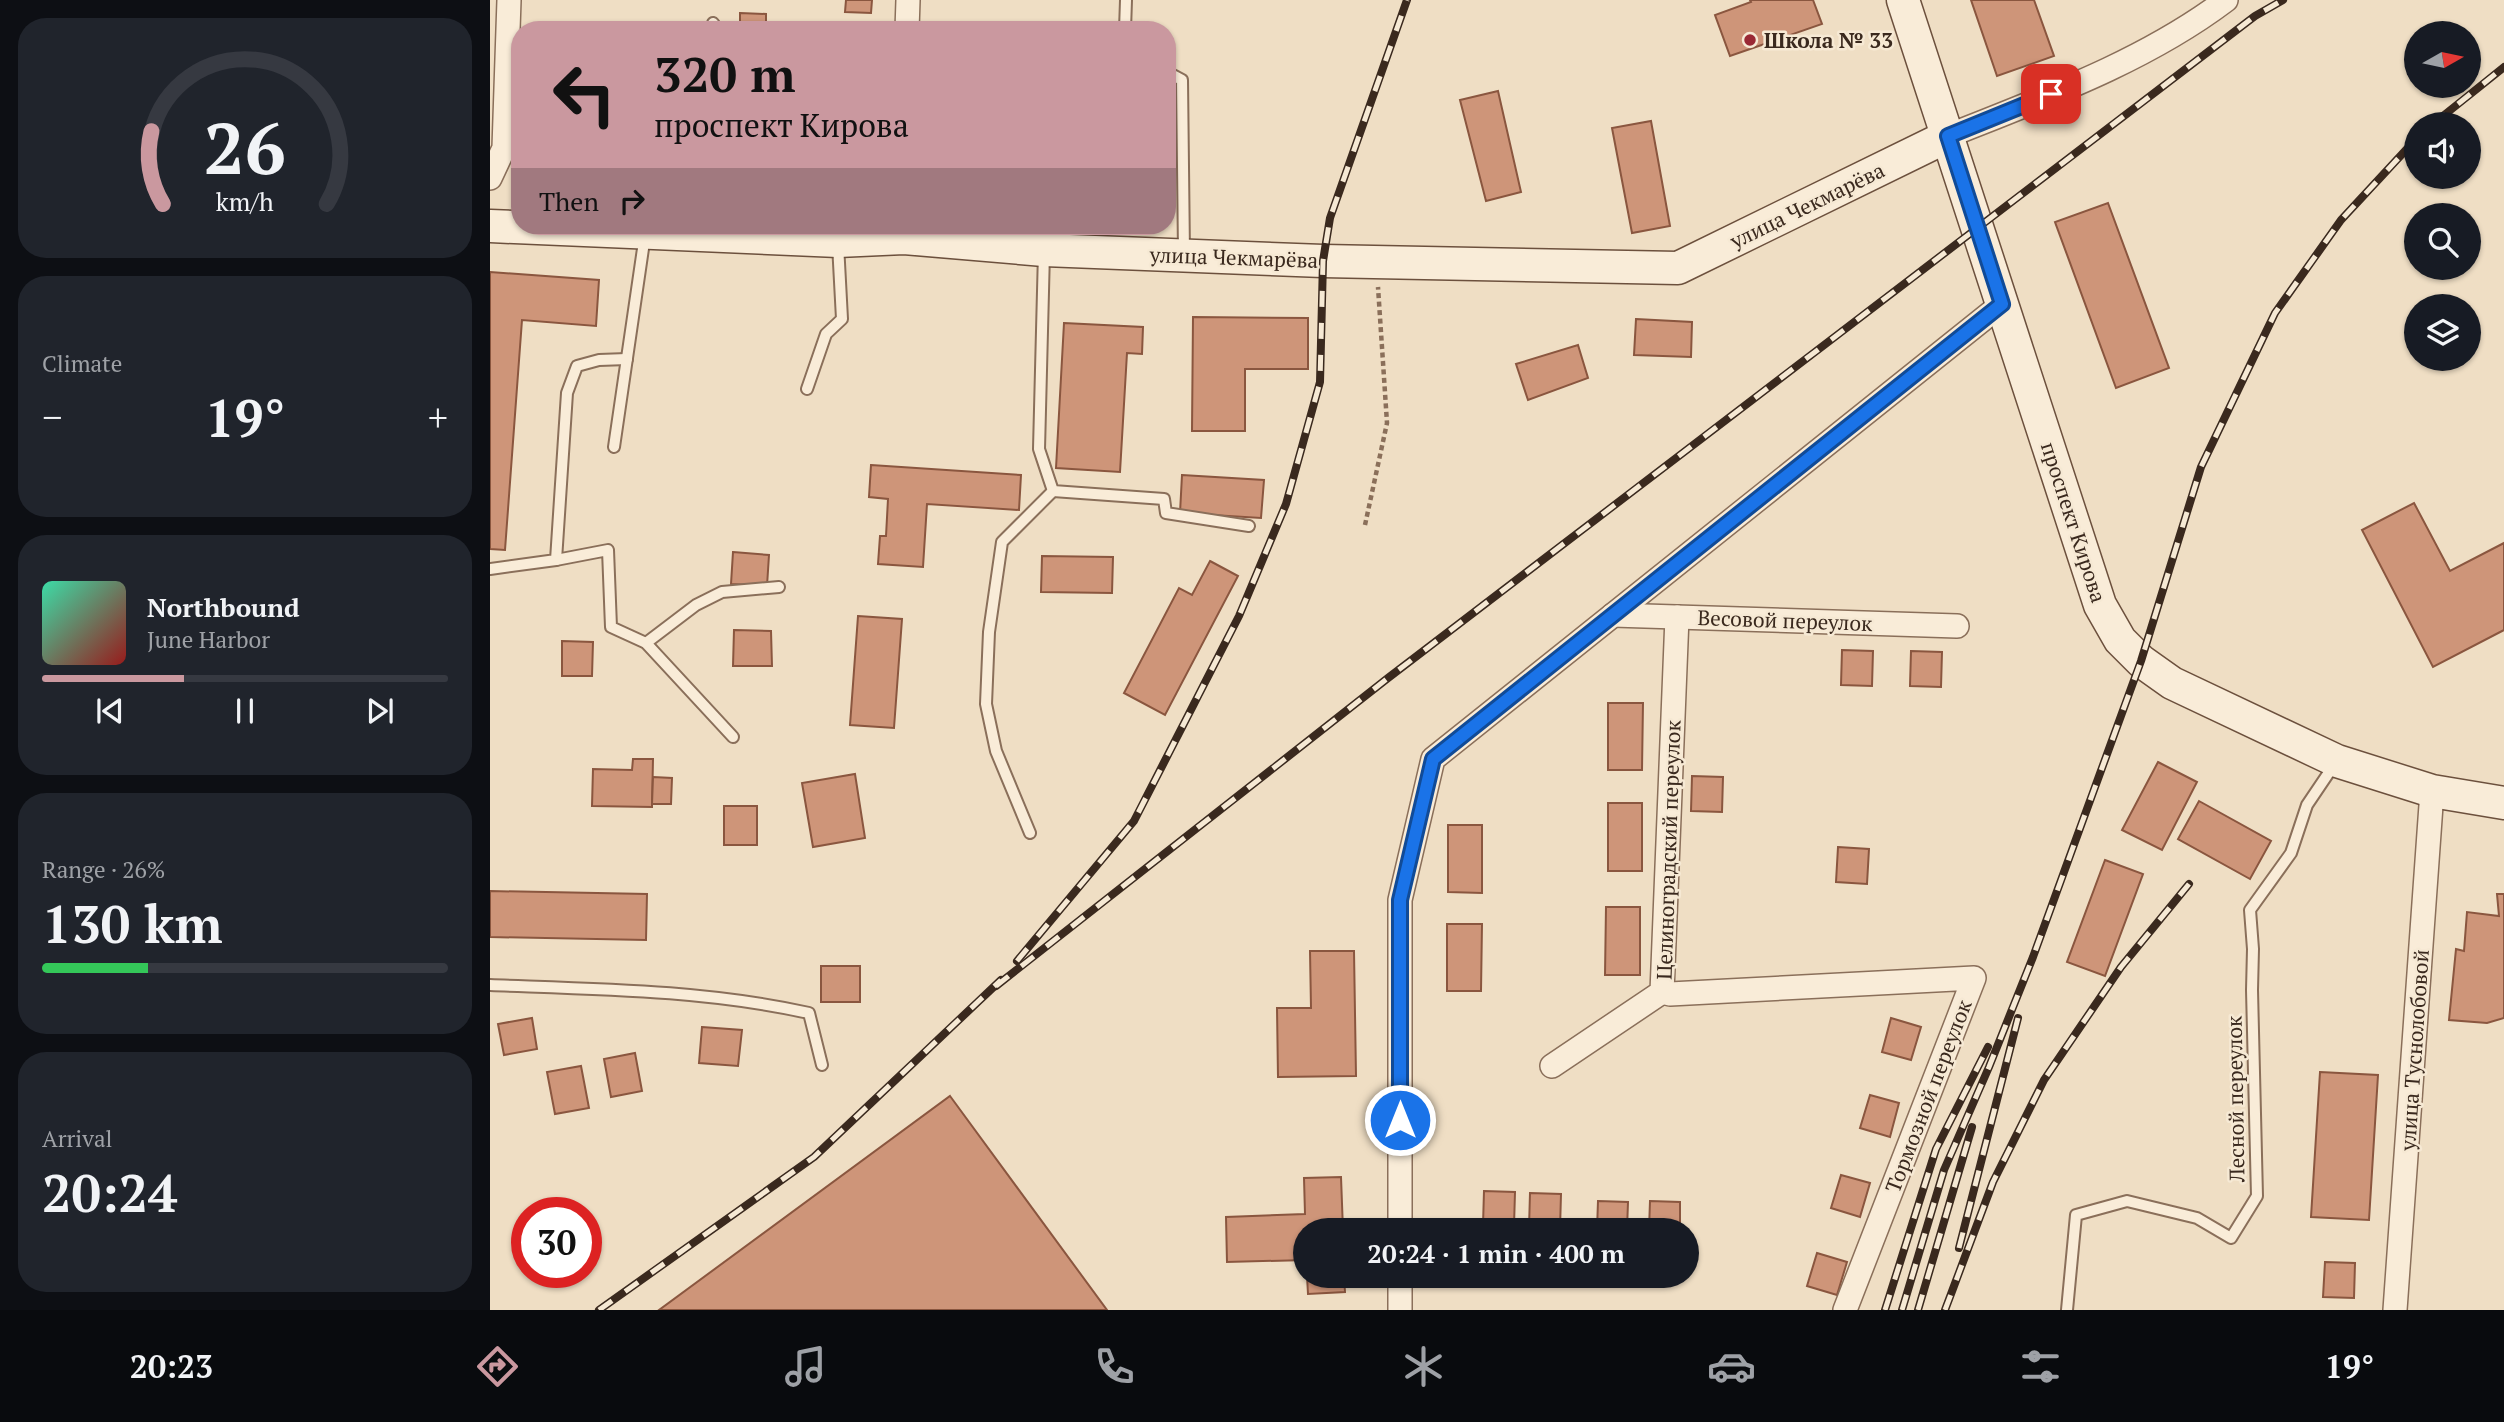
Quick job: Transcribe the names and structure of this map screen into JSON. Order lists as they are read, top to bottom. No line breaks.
{"streets":{"street":["улица Чекмарёва","проспект Кирова","Весовой переулок","Целиноградский переулок","улица Туснолобовой","Тормозной переулок"],"lane":["Лесной переулок"]},"crossings":[["улица Чекмарёва","проспект Кирова"],["проспект Кирова","улица Туснолобовой"],["проспект Кирова","Лесной переулок"],["Весовой переулок","Целиноградский переулок"],["Целиноградский переулок","Тормозной переулок"]],"places":["Школа № 33"],"north":"right","page":{"turn":["320 m","проспект Кирова"],"then":"Then","tile":["Climate",["Range · 26%","130 km"],["Arrival","20:24"]],"heat":["−","19°","+"],"song":["Northbound","June Harbor"],"limit":"30","trip":"20:24 · 1 min · 400 m","tabs":["20:23","19°"],"gauge":["26","km/h"]}}
